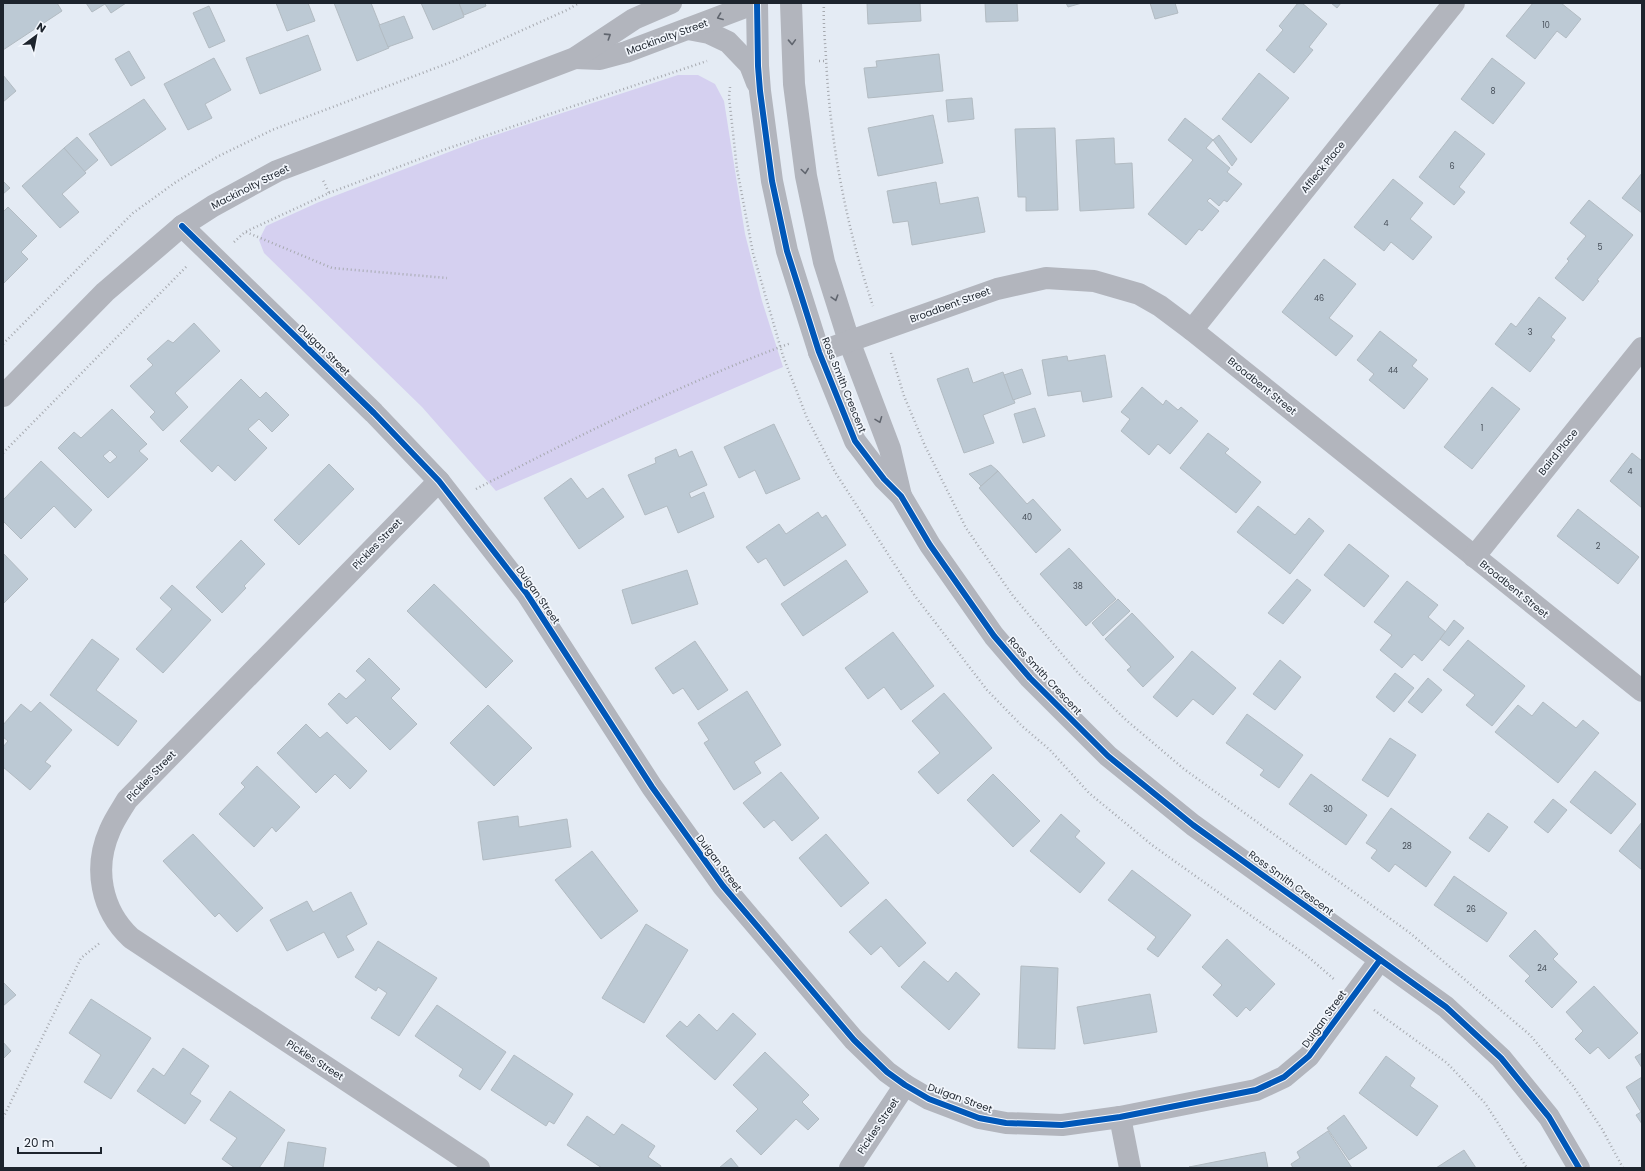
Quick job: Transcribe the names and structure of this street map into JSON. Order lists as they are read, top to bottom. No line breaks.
{"streets":{"street":["Mackinolty Street","Affleck Place","Broadbent Street","Duigan Street","Ross Smith Crescent","Baird Place","Pickles Street"]},"crossings":[["Mackinolty Street","Duigan Street"],["Mackinolty Street","Ross Smith Crescent"],["Affleck Place","Broadbent Street"],["Broadbent Street","Ross Smith Crescent"],["Broadbent Street","Baird Place"],["Duigan Street","Ross Smith Crescent"],["Duigan Street","Pickles Street"]],"house_numbers":["10","8","6","4","5","46","3","44","1","4","40","2","38","30","28","26","24"],"scale_bar":"20 m","north":"top right"}
